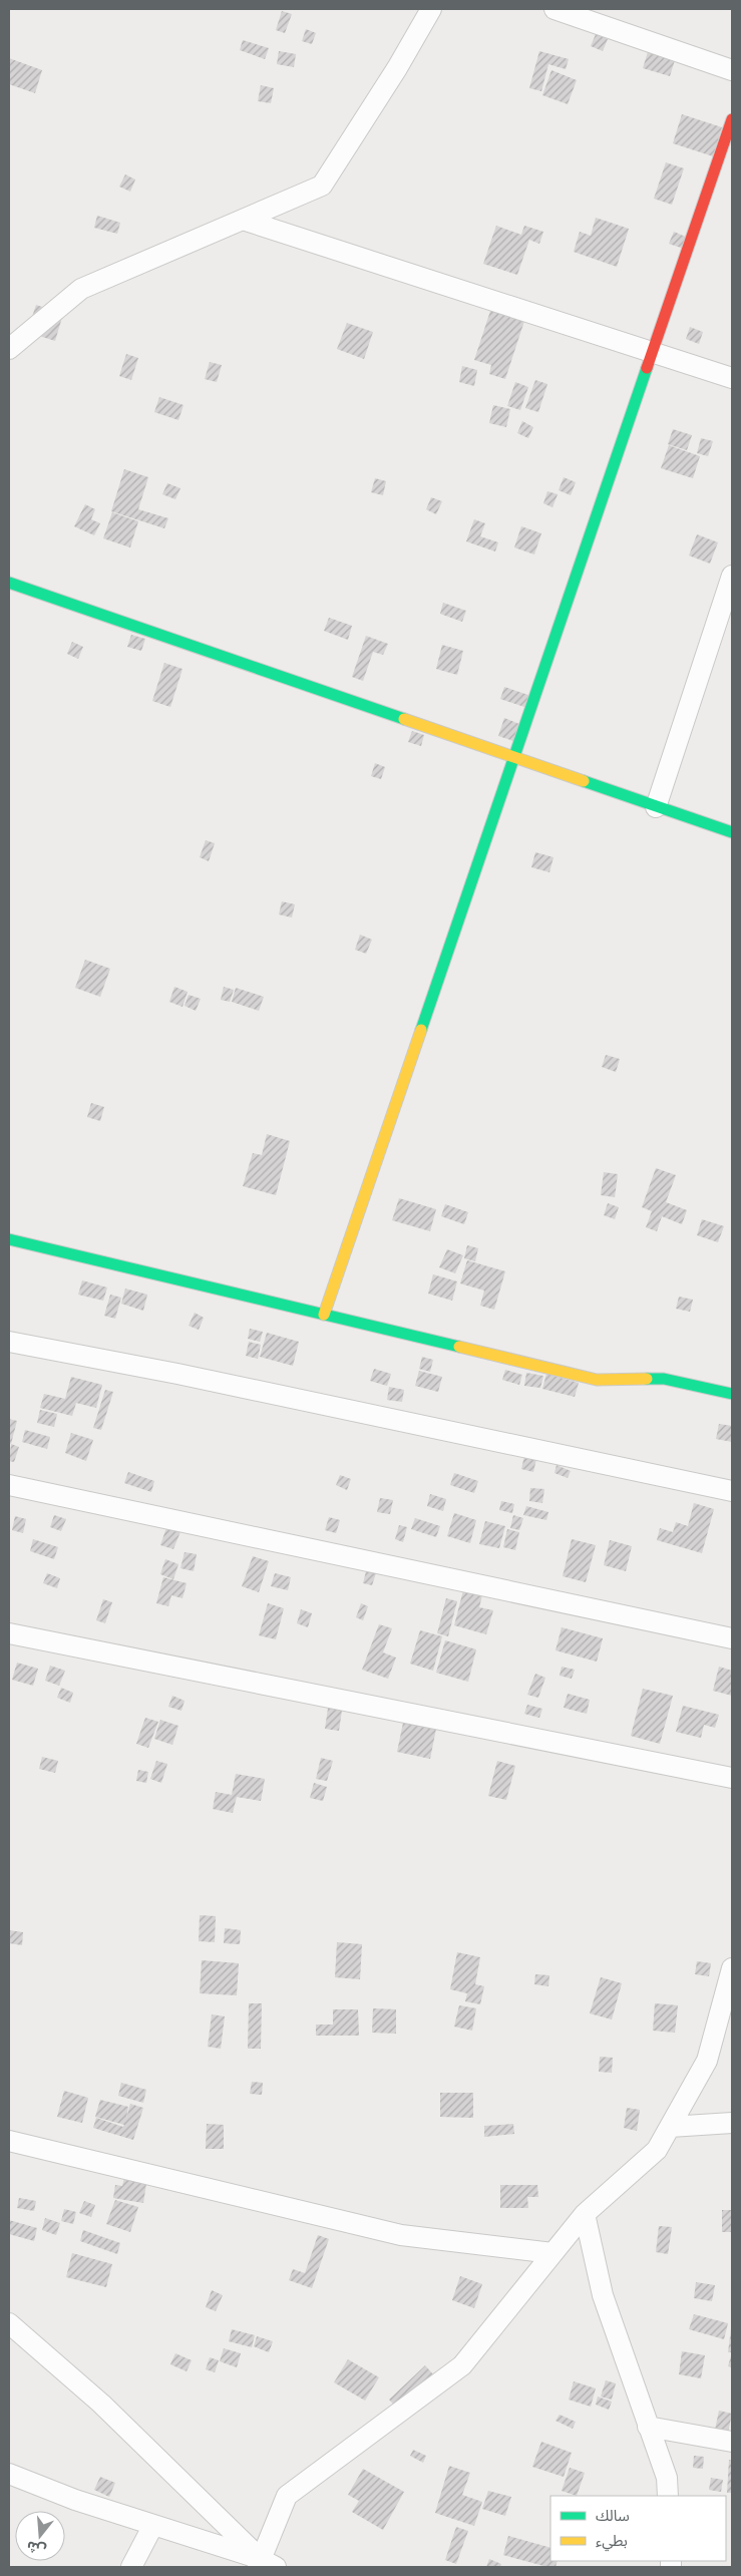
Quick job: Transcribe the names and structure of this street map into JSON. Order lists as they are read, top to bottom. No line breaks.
{"legend":["سالك","بطيء"],"north":"bottom"}
